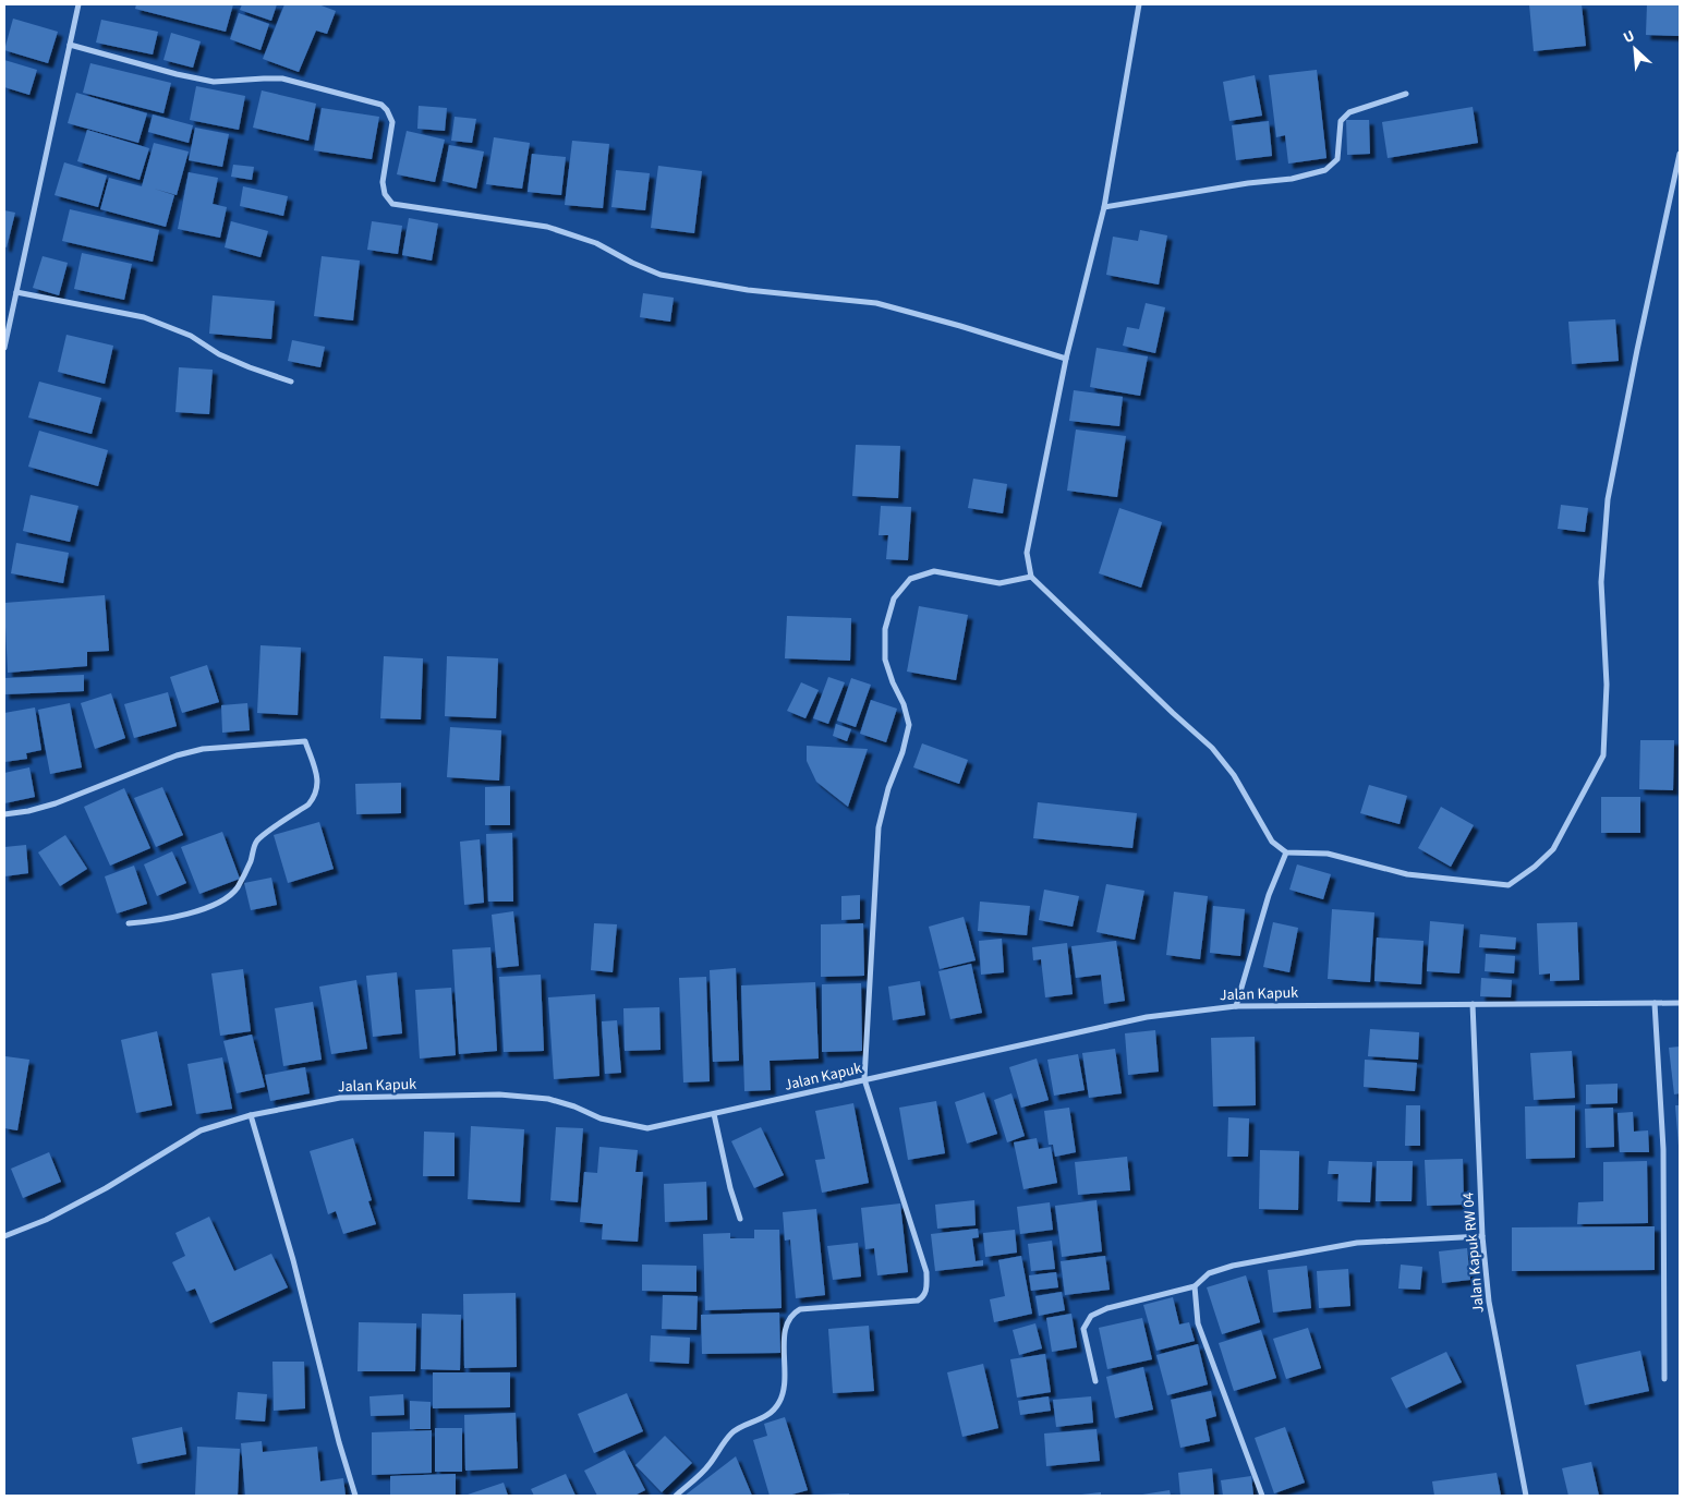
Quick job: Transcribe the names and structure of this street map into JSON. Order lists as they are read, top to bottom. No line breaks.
{"streets":{"street":["Jalan Kapuk","Jalan Kapuk RW 04"]},"crossings":[["Jalan Kapuk","Jalan Kapuk RW 04"]],"north":"top left"}
